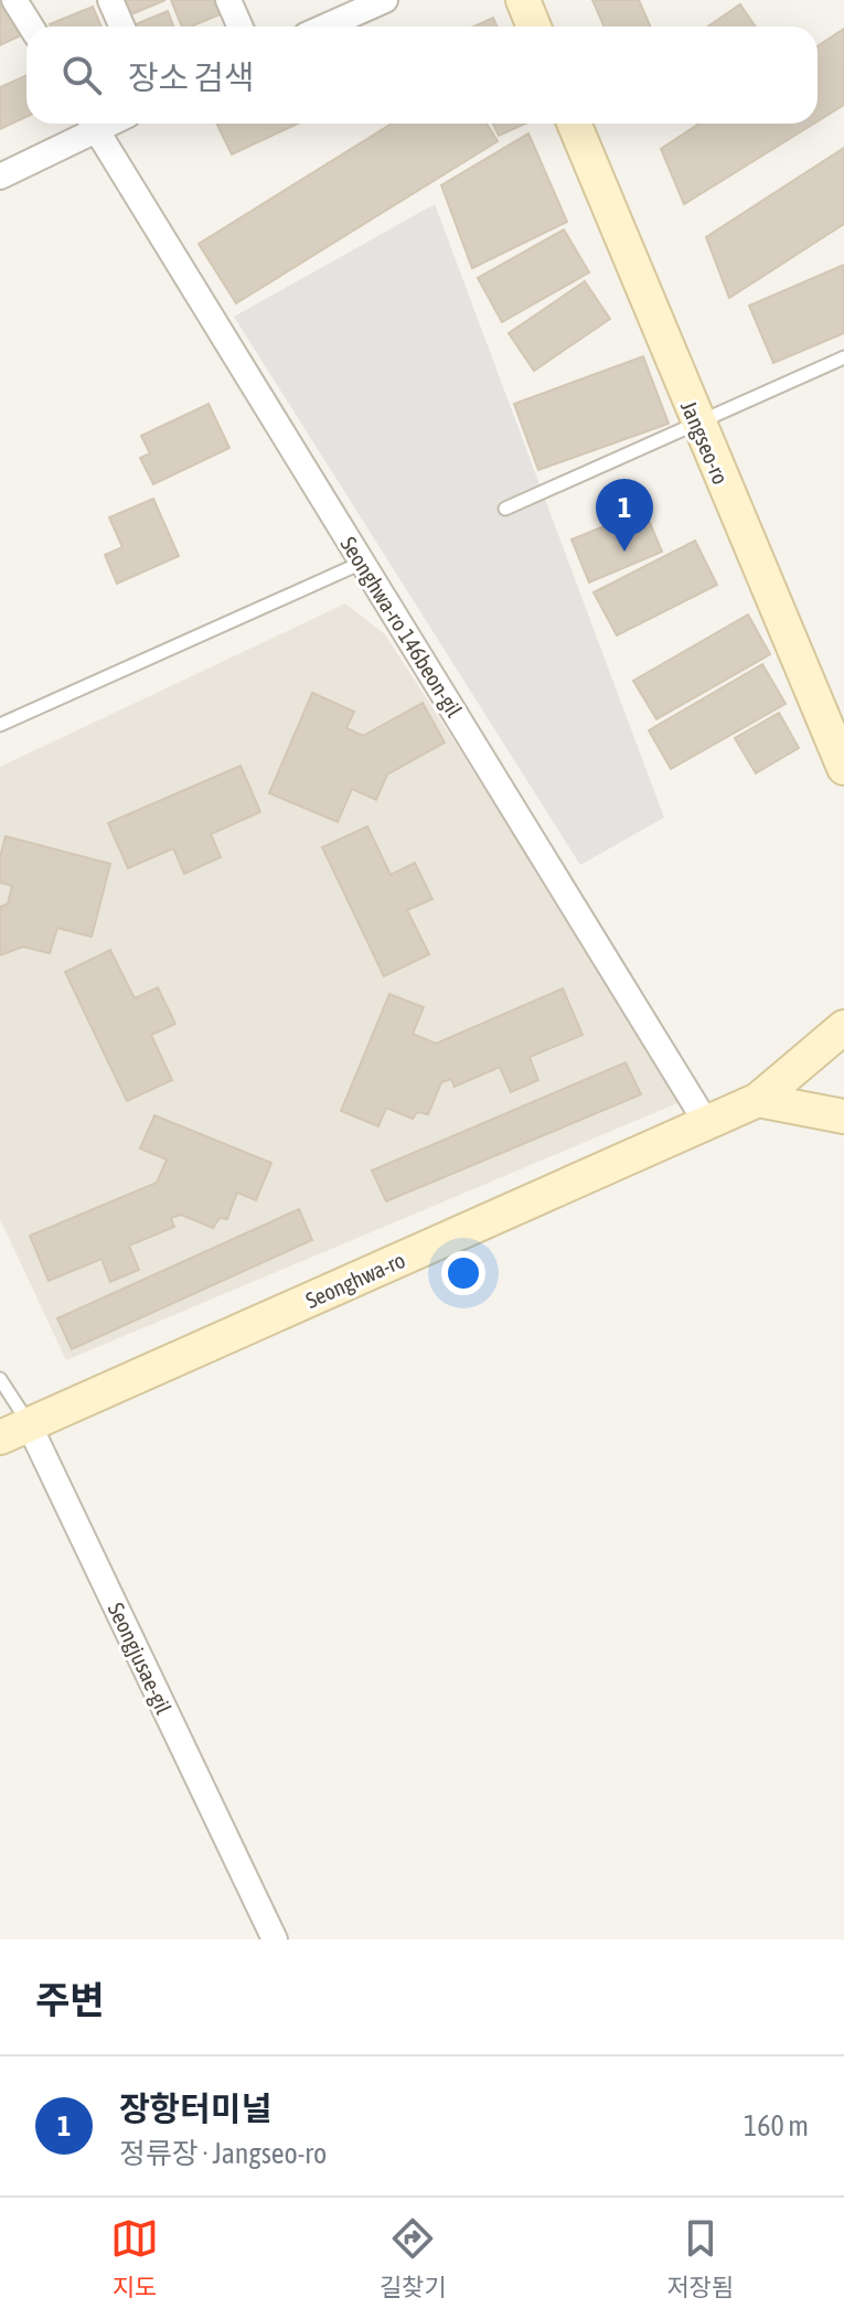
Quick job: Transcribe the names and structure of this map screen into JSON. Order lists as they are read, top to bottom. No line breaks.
{"streets":{"street":["Jangseo-ro","Seonghwa-ro 146beon-gil","Seonghwa-ro","Seongjusae-gil"]},"crossings":[["Seonghwa-ro 146beon-gil","Seonghwa-ro"],["Seonghwa-ro","Seongjusae-gil"]],"page":{"search":"장소 검색","pins":"1","heading":"주변","list":[{"mark":"1","name":"장항터미널","note":"정류장 · Jangseo-ro","value":"160 m"}],"nav":["지도","길찾기","저장됨"]}}
